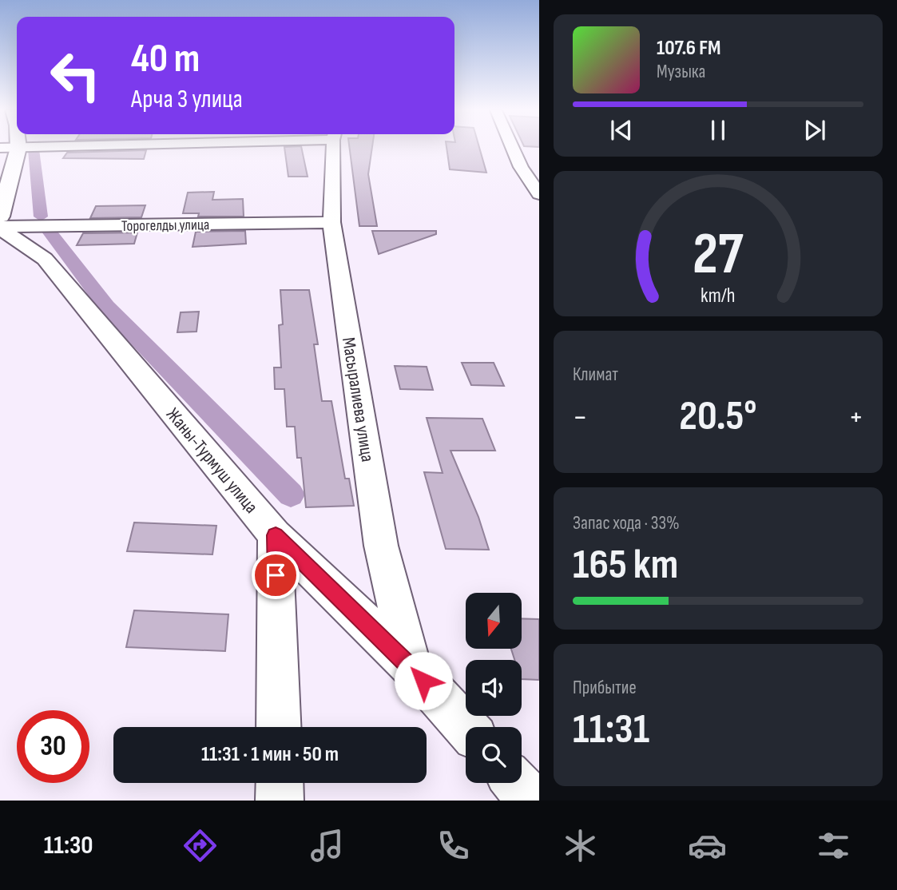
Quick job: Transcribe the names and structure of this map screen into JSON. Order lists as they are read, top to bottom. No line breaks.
{"streets":{"street":["Торогелды улица","Масыралиева улица","Жаны-Турмуш улица"]},"crossings":[["Торогелды улица","Масыралиева улица"],["Торогелды улица","Жаны-Турмуш улица"],["Масыралиева улица","Жаны-Турмуш улица"]],"north":"bottom","page":{"turn":["40 m","Арча 3 улица"],"song":["107.6 FM","Музыка"],"tile":["Климат",["Запас хода · 33%","165 km"],["Прибытие","11:31"]],"heat":["−","20.5°","+"],"limit":"30","trip":"11:31 · 1 мин · 50 m","tabs":"11:30","gauge":["27","km/h"]}}
